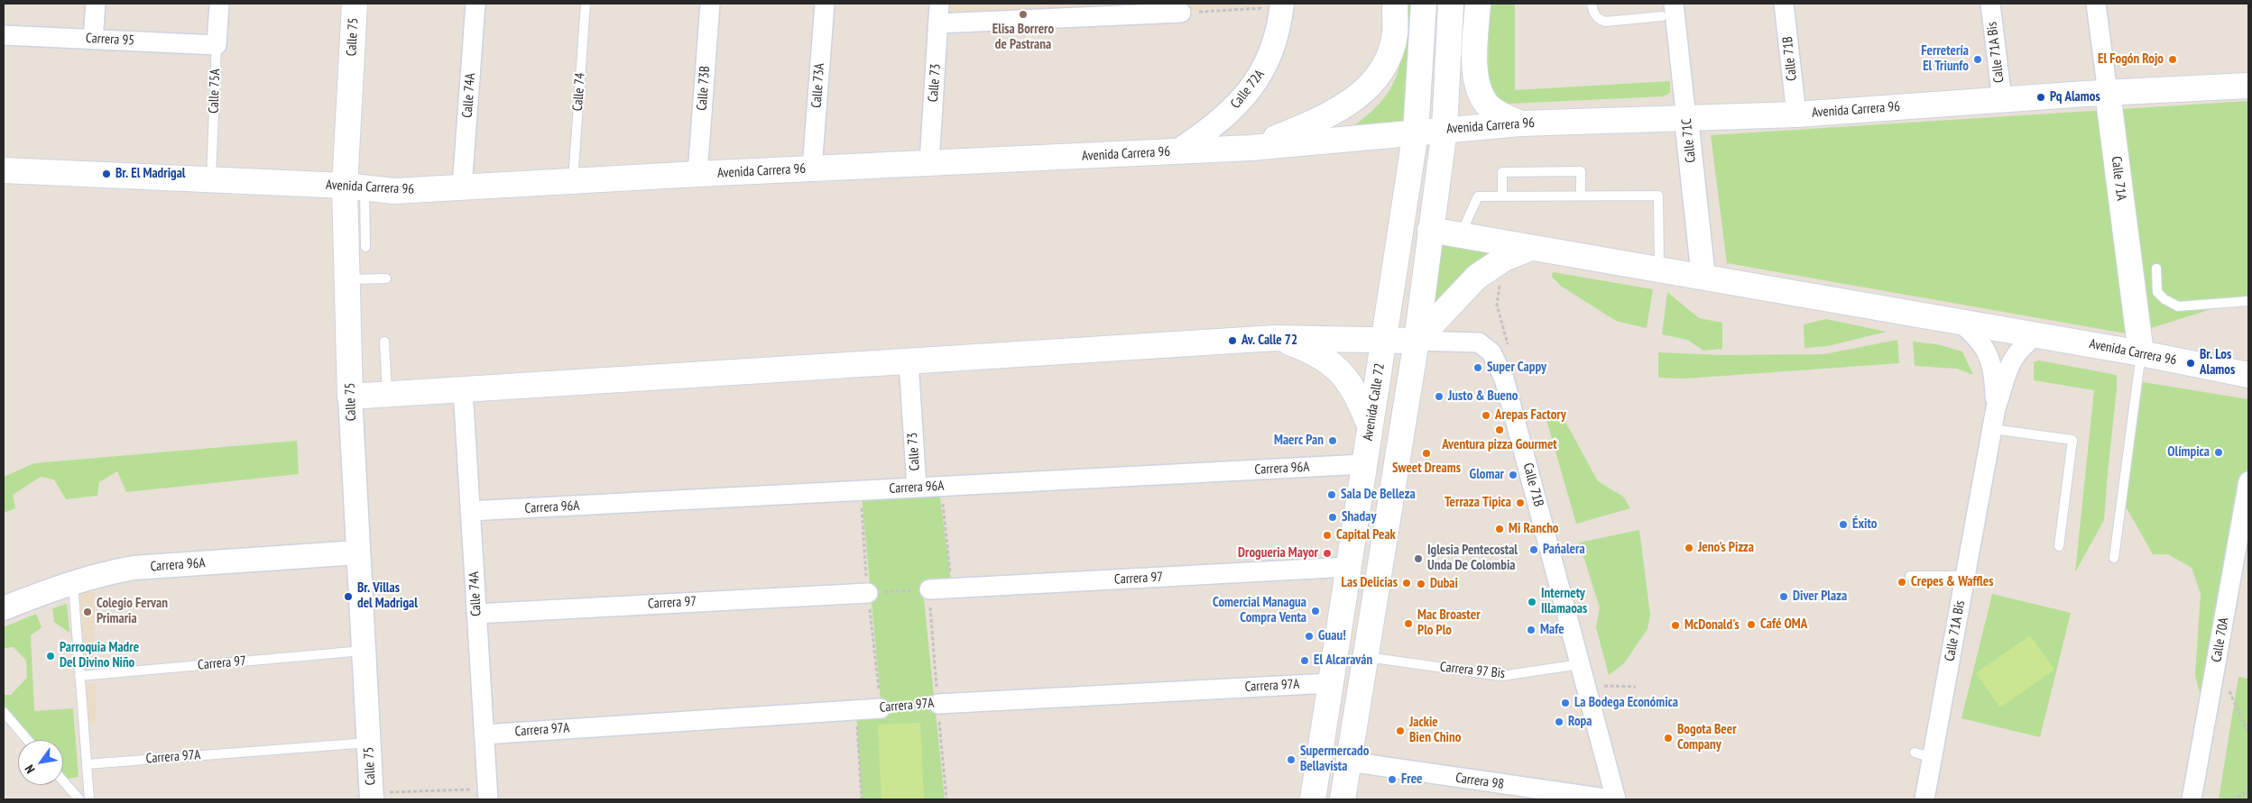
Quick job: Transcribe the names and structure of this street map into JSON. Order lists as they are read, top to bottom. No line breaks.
{"streets":{"main road":["Calle 75","Avenida Carrera 96","Calle 71A","Avenida Calle 72"],"street":["Carrera 95","Calle 71A Bis","Calle 71B","Calle 73","Calle 73A","Calle 73B","Calle 72A","Calle 75A","Calle 74A","Calle 71C","Carrera 96A","Carrera 97","Calle 70A","Carrera 97A","Carrera 98"],"lane":["Calle 74","Carrera 97 Bis"]},"crossings":[["Calle 75","Avenida Carrera 96"],["Calle 75","Carrera 96A"],["Calle 75","Carrera 97"],["Calle 75","Carrera 97A"],["Carrera 95","Calle 75A"],["Calle 71A Bis","Avenida Carrera 96"],["Calle 71B","Avenida Carrera 96"],["Calle 71B","Carrera 97 Bis"],["Calle 73","Avenida Carrera 96"],["Calle 73","Carrera 96A"],["Calle 73A","Avenida Carrera 96"],["Calle 73B","Avenida Carrera 96"],["Calle 72A","Avenida Carrera 96"],["Calle 75A","Avenida Carrera 96"],["Calle 74","Avenida Carrera 96"],["Calle 74A","Avenida Carrera 96"],["Calle 74A","Carrera 96A"],["Calle 74A","Carrera 97"],["Calle 74A","Carrera 97A"],["Avenida Carrera 96","Calle 71C"],["Avenida Carrera 96","Calle 71A"],["Avenida Carrera 96","Avenida Calle 72"],["Avenida Calle 72","Carrera 96A"],["Avenida Calle 72","Carrera 97"],["Avenida Calle 72","Carrera 97A"]],"places":["Elisa Borrero de Pastrana","Ferretería El Triunfo","El Fogón Rojo","Pq Alamos","Br. El Madrigal","Av. Calle 72","Br. Los Alamos","Super Cappy","Justo & Bueno","Arepas Factory","Aventura pizza Gourmet","Maerc Pan","Olímpica","Sweet Dreams","Glomar","Sala De Belleza","Terraza Tipica","Shaday","Éxito","Mi Rancho","Capital Peak","Jeno's Pizza","Pańalera","Drogueria Mayor","Iglesia Pentecostal Unda De Colombia","Crepes & Waffles","Las Delicias","Dubai","Br. Villas del Madrigal","Diver Plaza","Internety Illamaoas","Comercial Managua Compra Venta","Colegio Fervan Primaria","Mac Broaster Plo Plo","Café OMA","McDonald's","Mafe","Guau!","Parroquia Madre Del Divino Niño","El Alcaraván","La Bodega Económica","Ropa","Jackie Bien Chino","Bogota Beer Company","Supermercado Bellavista","Free"],"north":"bottom left"}
